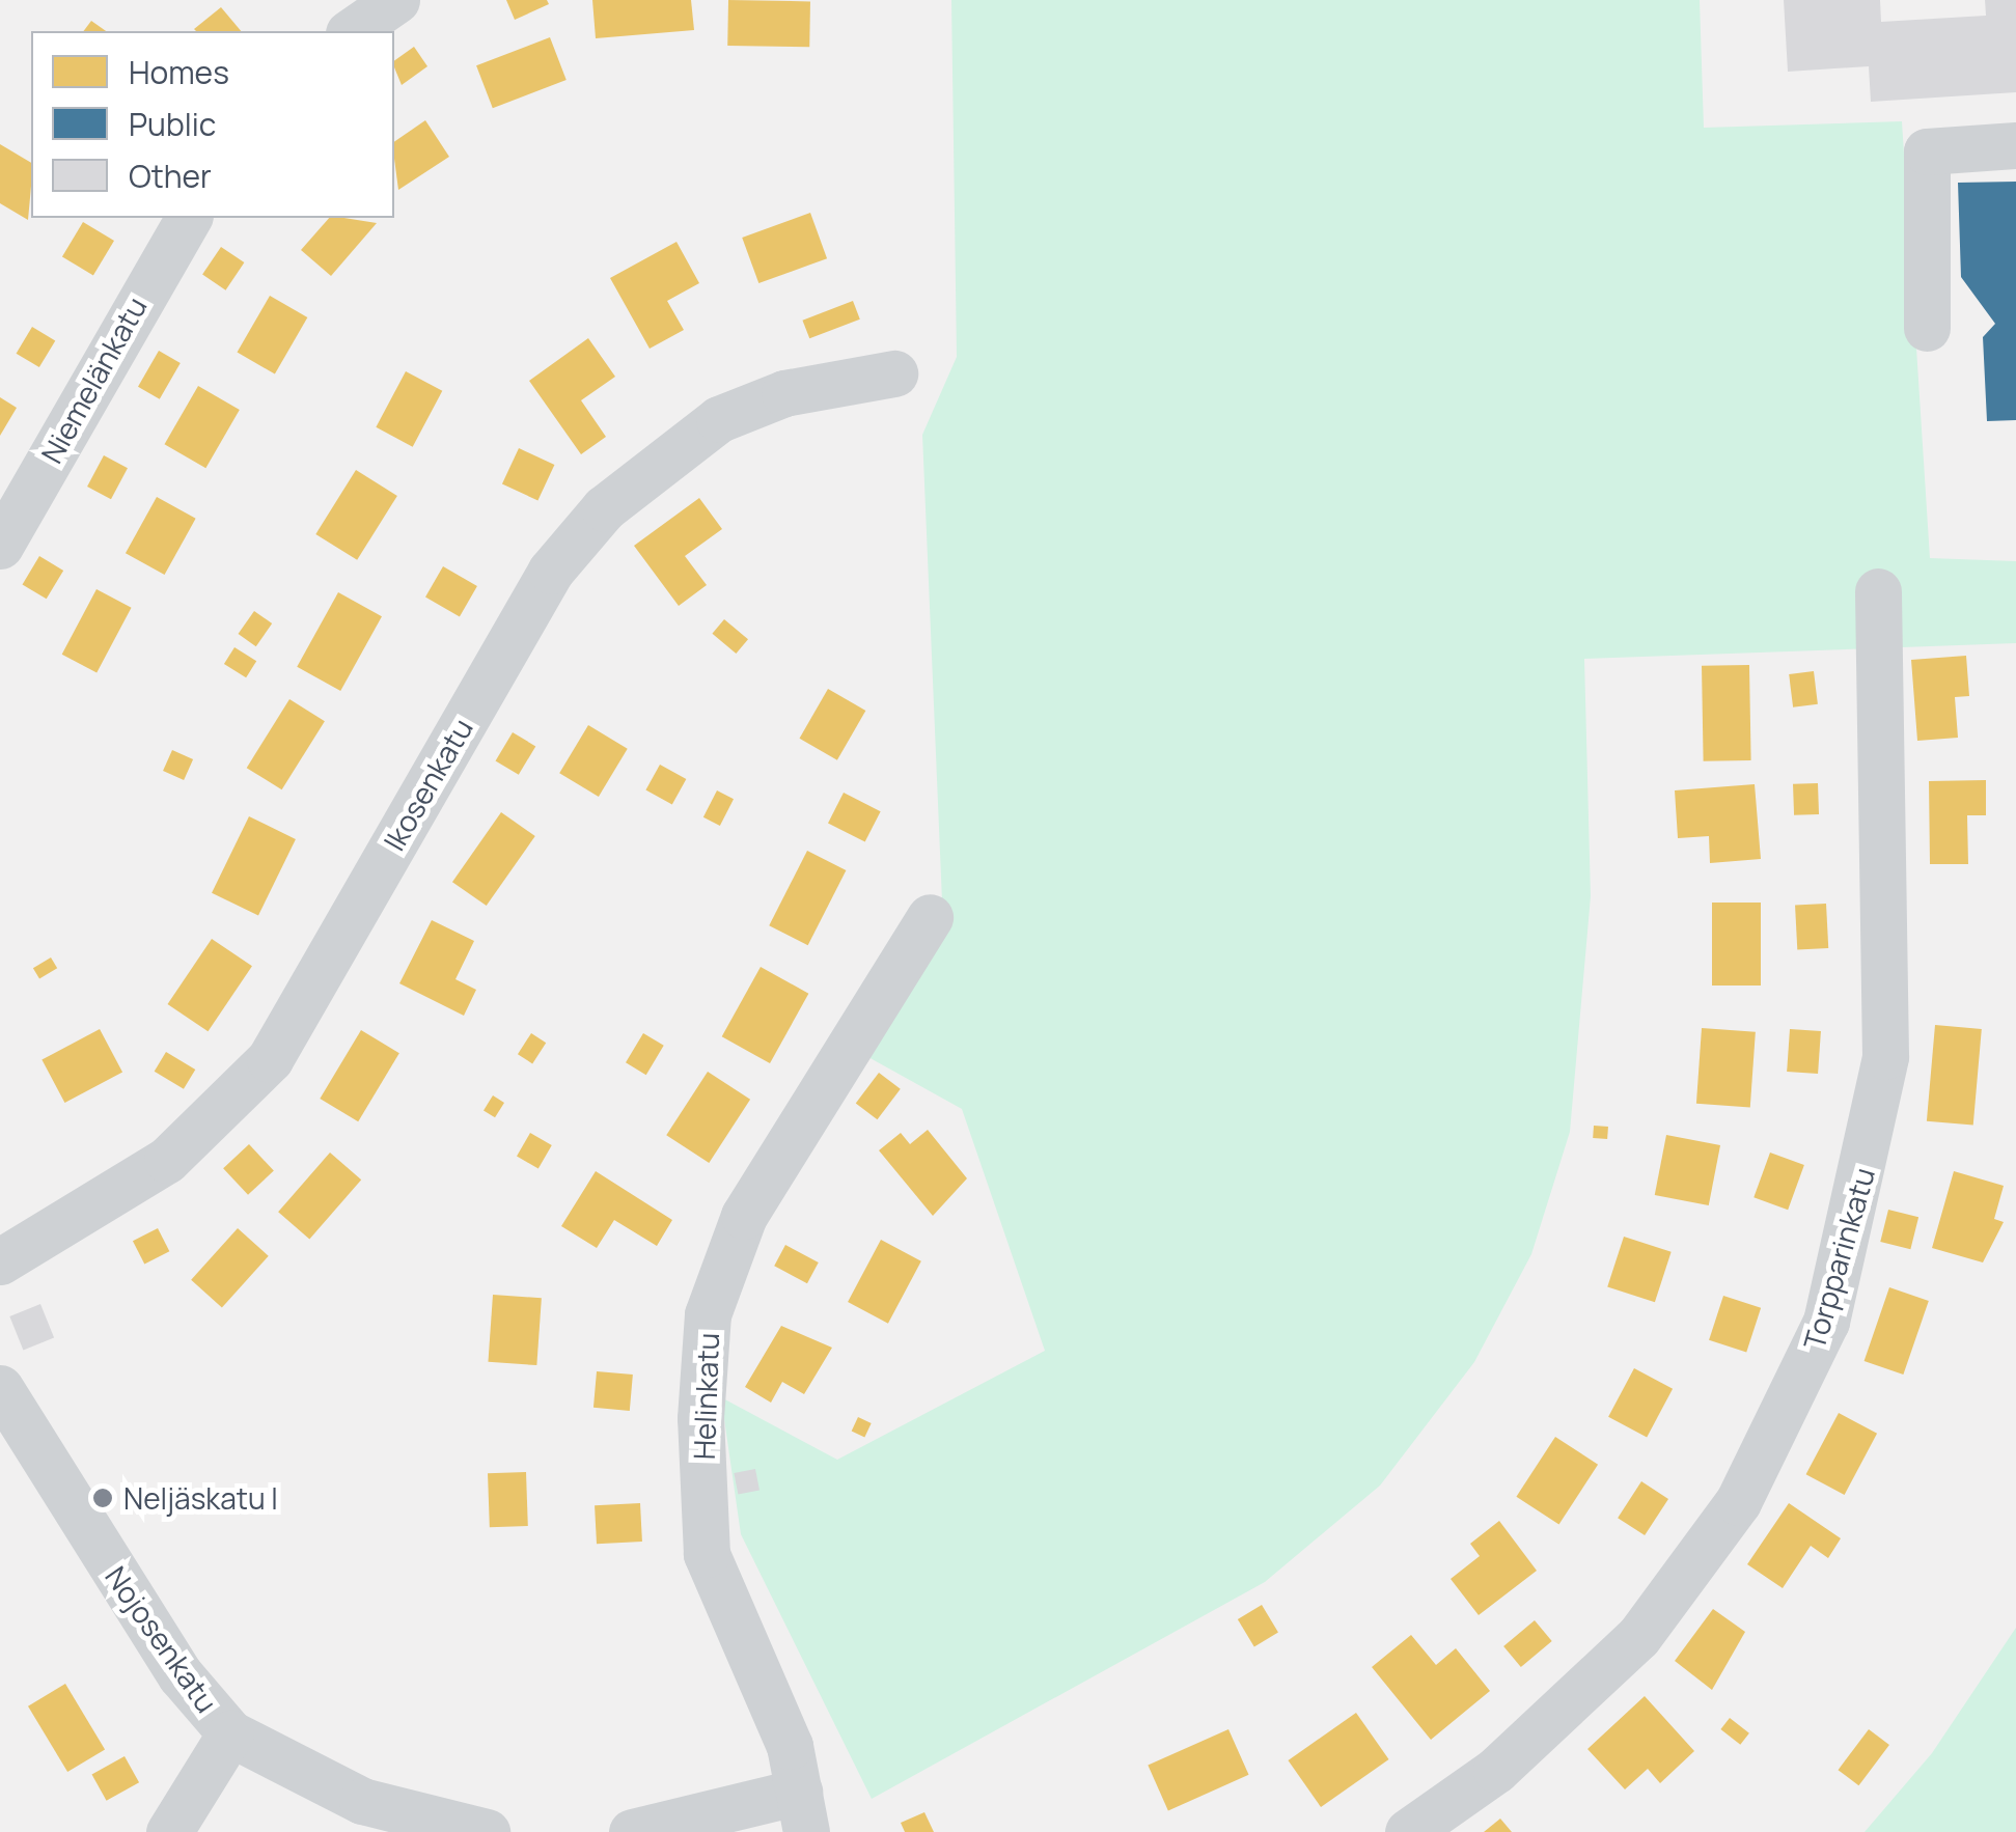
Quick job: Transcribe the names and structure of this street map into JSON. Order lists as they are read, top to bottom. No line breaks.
{"streets":{"street":["Niemelänkatu","Ikosenkatu","Torpparinkatu","Helinkatu","Nojosenkatu"]},"places":["Neljäskatu I"],"legend":["Homes","Public","Other"]}
